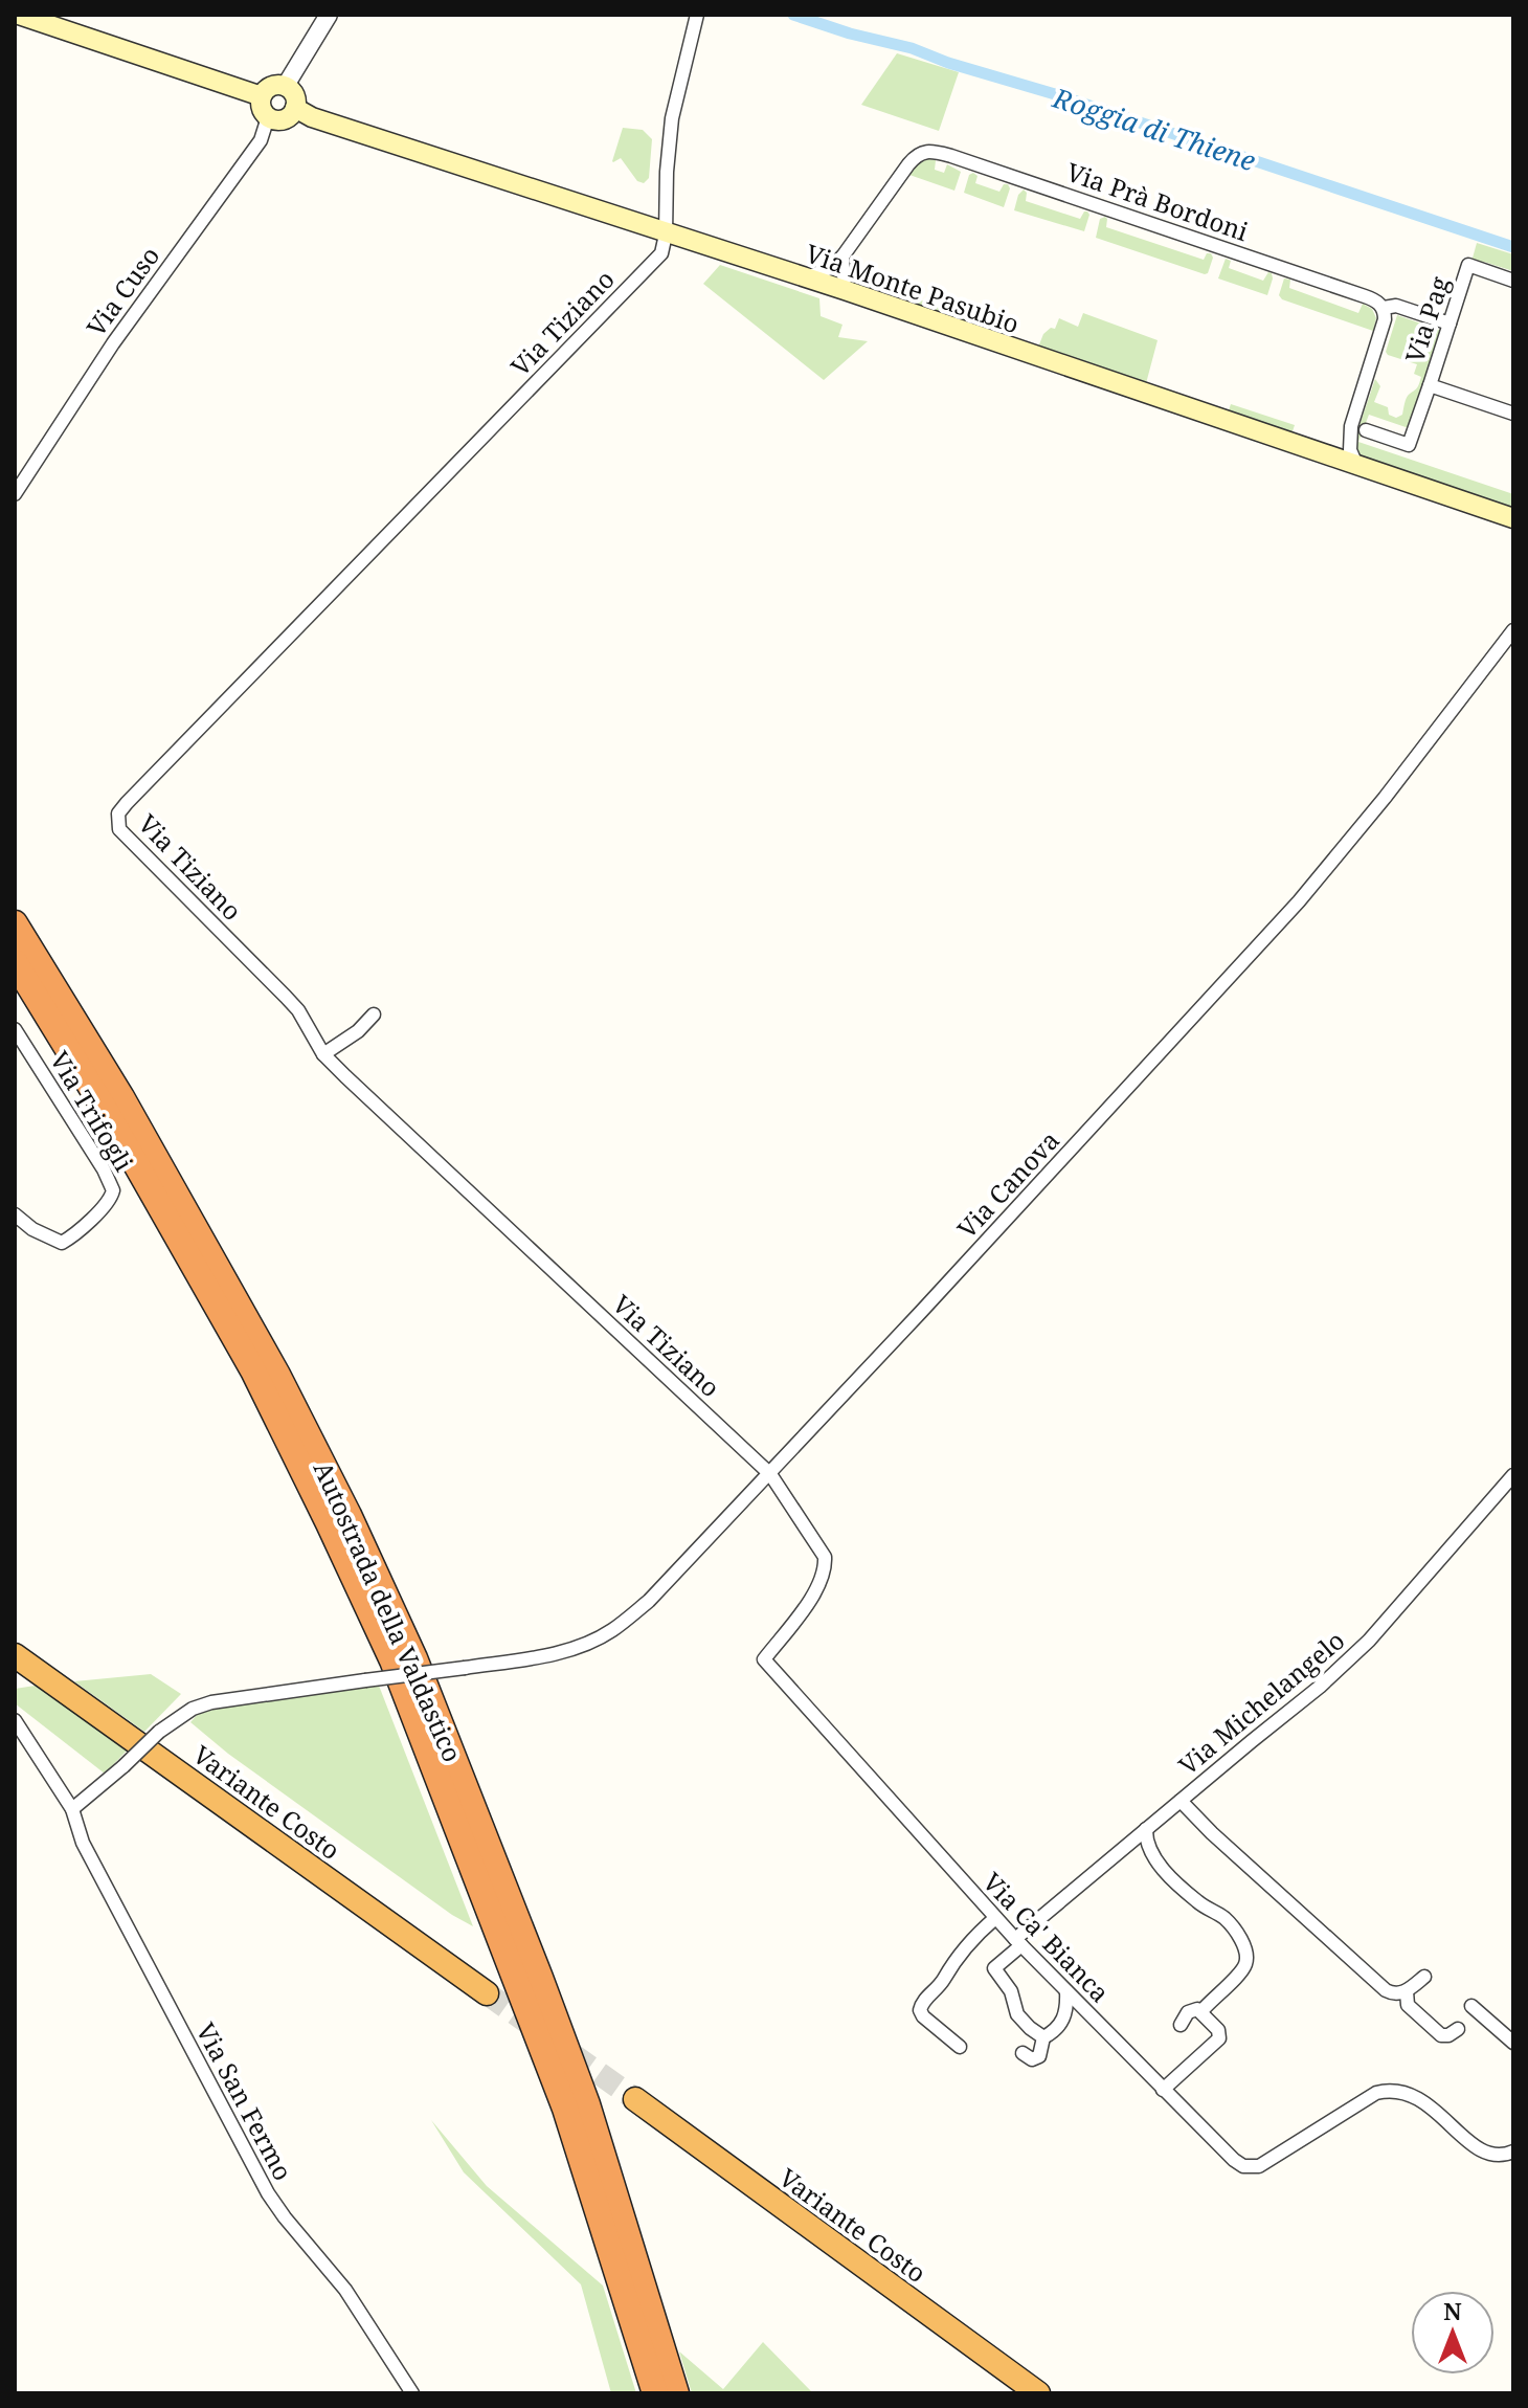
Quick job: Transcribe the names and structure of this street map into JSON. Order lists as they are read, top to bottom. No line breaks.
{"streets":{"highway":["Autostrada della Valdastico","Variante Costo"],"main road":["Via Monte Pasubio"],"street":["Via Prà Bordoni","Via Cuso","Via Pag","Via Tiziano","Via Trifogli","Via Canova","Via Michelangelo","Via Ca' Bianca","Via San Fermo"]},"crossings":[["Via Prà Bordoni","Via Monte Pasubio"],["Via Monte Pasubio","Via Cuso"],["Via Monte Pasubio","Via Tiziano"],["Via Tiziano","Via Canova"],["Via Tiziano","Via Ca' Bianca"],["Via Canova","Via Ca' Bianca"],["Via Canova","Via San Fermo"],["Via Michelangelo","Via Ca' Bianca"]],"water":["Roggia di Thiene"],"north":"top"}
